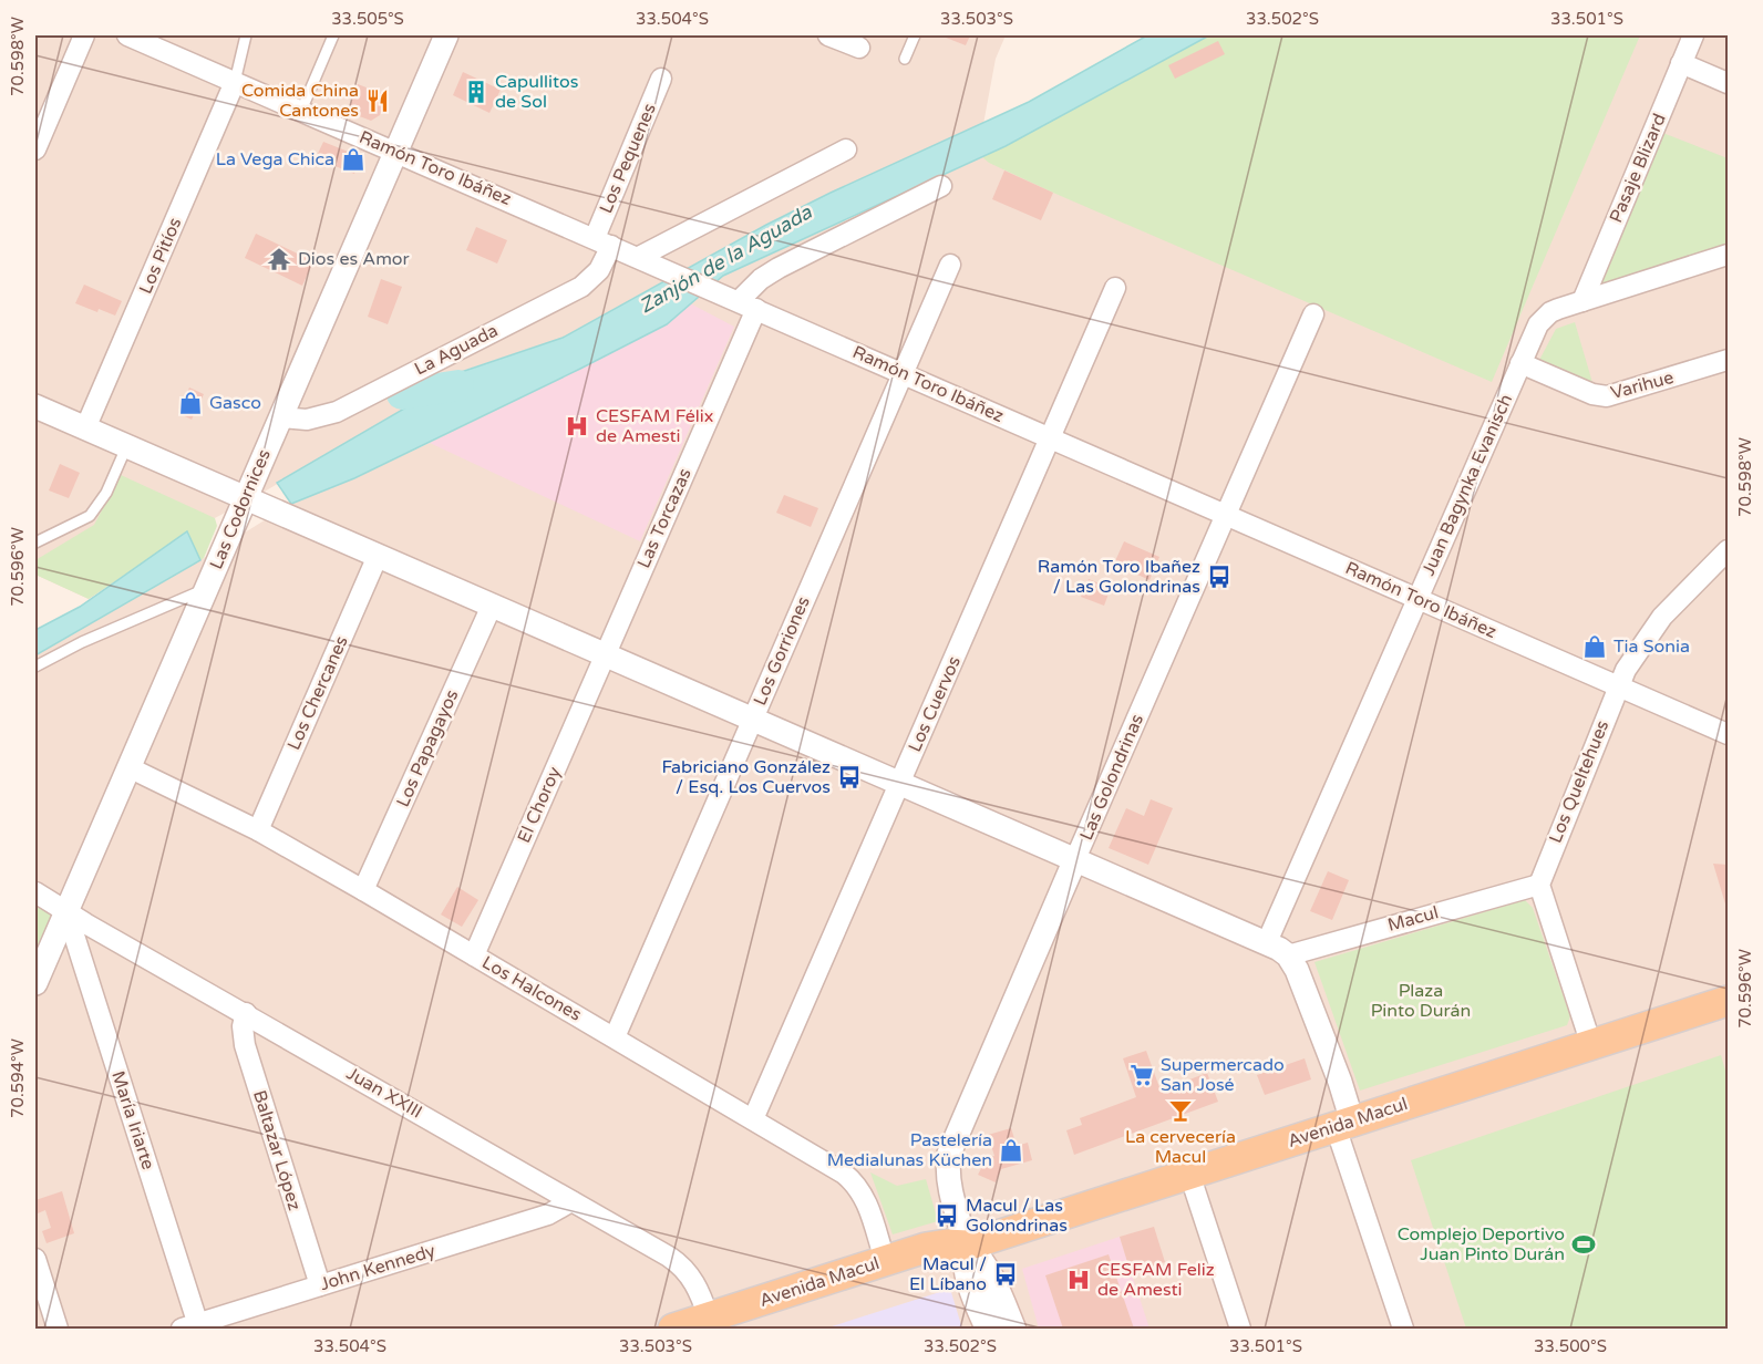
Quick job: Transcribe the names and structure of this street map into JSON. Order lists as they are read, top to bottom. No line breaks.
{"streets":{"main road":["Avenida Macul"],"street":["Los Pequenes","Ramón Toro Ibáñez","Pasaje Blizard","Los Pitíos","La Aguada","Varihue","Juan Bagynka Evanisch","Las Codornices","Las Torcazas","Los Gorriones","Los Chercanes","Los Cuervos","Los Papagayos","Las Golondrinas","Los Queltehues","El Choroy","Macul","Los Halcones","Juan XXIII","María Iriarte","Baltazar López","John Kennedy"]},"crossings":[["Los Pequenes","Ramón Toro Ibáñez"],["Los Pequenes","La Aguada"],["Ramón Toro Ibáñez","Los Pitíos"],["Ramón Toro Ibáñez","La Aguada"],["Ramón Toro Ibáñez","Juan Bagynka Evanisch"],["Ramón Toro Ibáñez","Las Codornices"],["Ramón Toro Ibáñez","Las Torcazas"],["Ramón Toro Ibáñez","Los Gorriones"],["Ramón Toro Ibáñez","Los Cuervos"],["Ramón Toro Ibáñez","Las Golondrinas"],["Ramón Toro Ibáñez","Los Queltehues"],["Pasaje Blizard","Juan Bagynka Evanisch"],["La Aguada","Las Codornices"],["Varihue","Juan Bagynka Evanisch"],["Las Codornices","Los Halcones"],["Las Codornices","Juan XXIII"],["Las Codornices","María Iriarte"],["Las Torcazas","El Choroy"],["Los Gorriones","Los Halcones"],["Los Chercanes","Los Halcones"],["Los Cuervos","Los Halcones"],["Los Papagayos","Los Halcones"],["Las Golondrinas","Avenida Macul"],["Los Queltehues","Macul"],["El Choroy","Los Halcones"],["Los Halcones","Avenida Macul"],["Juan XXIII","María Iriarte"],["Juan XXIII","Avenida Macul"],["Juan XXIII","Baltazar López"],["Juan XXIII","John Kennedy"],["María Iriarte","John Kennedy"],["Baltazar López","John Kennedy"]],"water":["Zanjón de la Aguada"],"parks":["Plaza Pinto Durán"],"places":{"building":["Capullitos de Sol"],"restaurant":["Comida China Cantones"],"shop":["La Vega Chica","Gasco","Tia Sonia","Pastelería Medialunas Küchen"],"temple":["Dios es Amor"],"hospital":["CESFAM Félix de Amesti","CESFAM Feliz de Amesti"],"bus stop":["Ramón Toro Ibañez / Las Golondrinas","Fabriciano González / Esq. Los Cuervos","Macul / Las Golondrinas","Macul / El Líbano"],"supermarket":["Supermercado San José"],"bar":["La cervecería Macul"],"sports":["Complejo Deportivo Juan Pinto Durán"]},"coordinates":["33.505°S","33.504°S","33.503°S","33.502°S","33.501°S","70.598°W","70.596°W","70.594°W","33.500°S"]}
